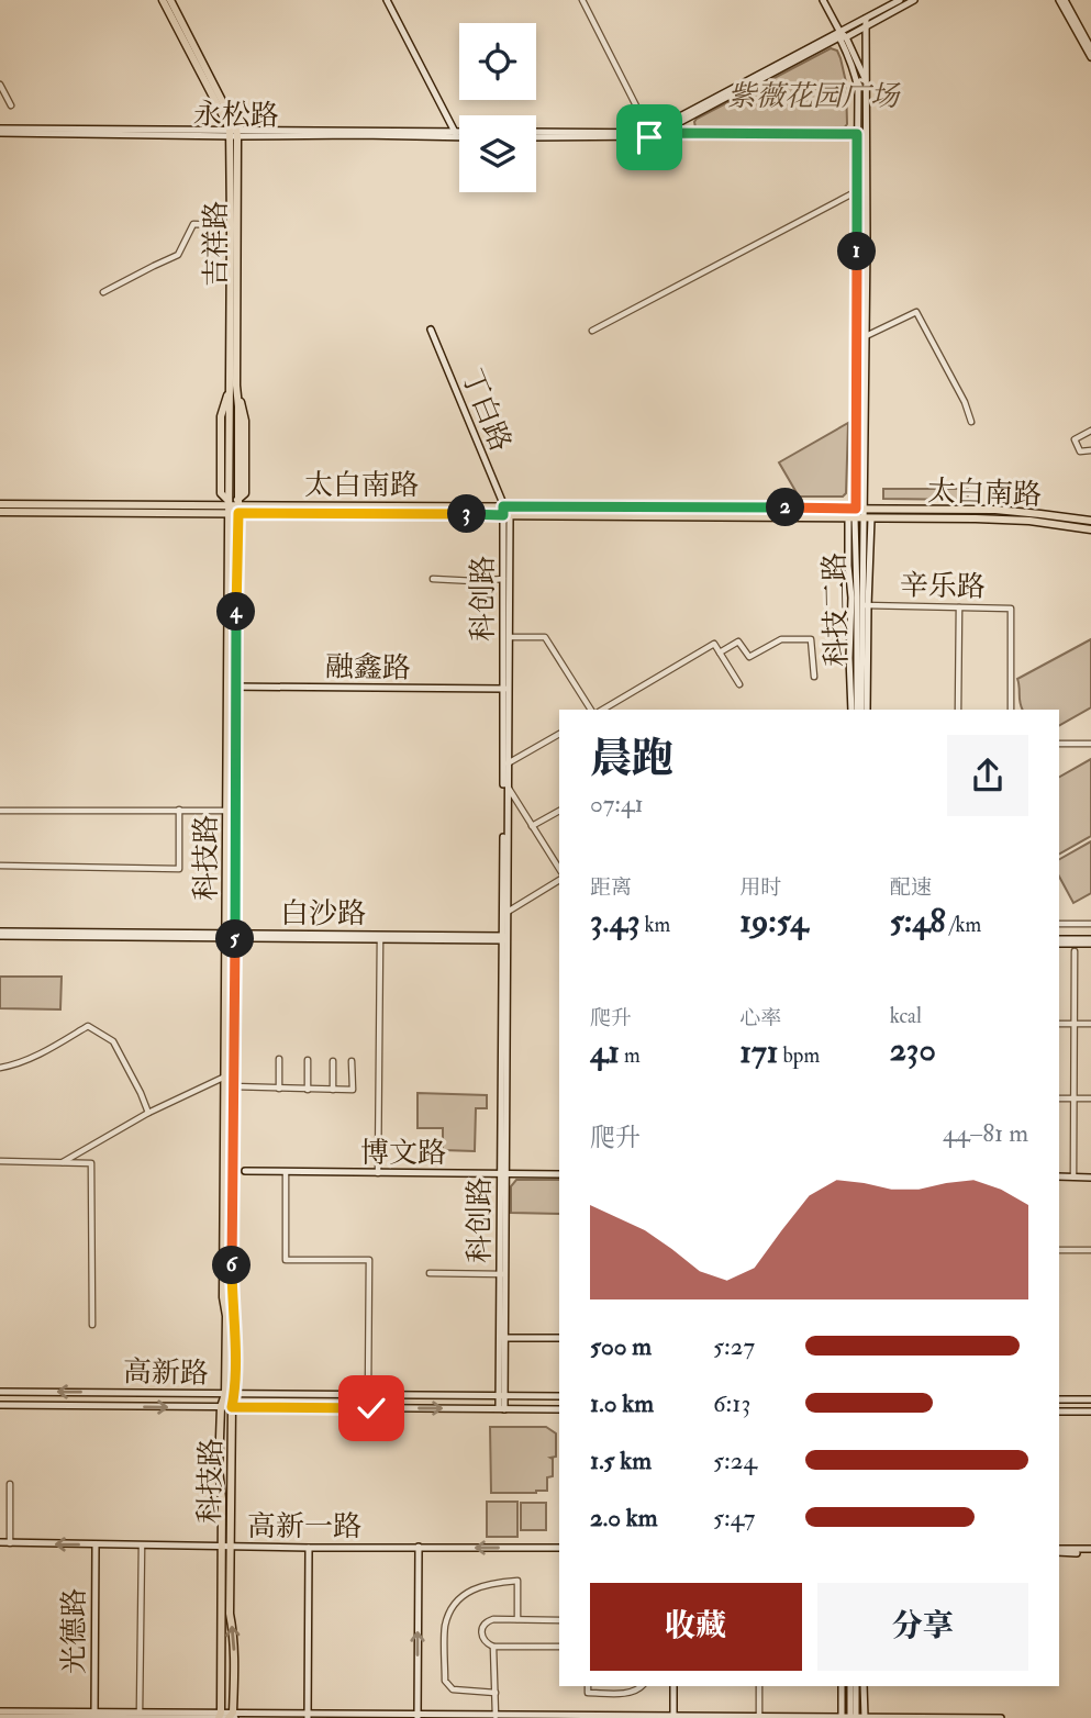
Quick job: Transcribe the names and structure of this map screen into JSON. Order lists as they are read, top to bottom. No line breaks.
{"streets":{"main road":["吉祥路","太白南路","科技路"],"street":["永松路","丁白路","辛乐路","科创路","科技二路","融鑫路","白沙路","博文路","高新路","高新一路","光德路"]},"crossings":[["永松路","吉祥路"],["吉祥路","太白南路"],["吉祥路","科技路"],["丁白路","太白南路"],["丁白路","科创路"],["太白南路","科创路"],["太白南路","科技二路"],["太白南路","科技路"],["辛乐路","科技二路"],["科创路","融鑫路"],["科创路","白沙路"],["科创路","博文路"],["科创路","高新路"],["融鑫路","科技路"],["科技路","白沙路"],["科技路","高新路"],["科技路","高新一路"],["高新一路","光德路"]],"one_way":["高新一路"],"parks":["紫薇花园广场"],"page":{"pins":["1","2","3","4","5","6"],"heading":["晨跑","07:41"],"stats":[["距离","3.43 km"],["用时","19:54"],["配速","5:48 /km"],["爬升","41 m"],["心率","171 bpm"],["kcal","230"]],"chart":["爬升","44–81 m"],"list":[{"name":"500 m","note":"5:27"},{"name":"1.0 km","note":"6:13"},{"name":"1.5 km","note":"5:24"},{"name":"2.0 km","note":"5:47"}],"buttons":["收藏","分享"]}}
